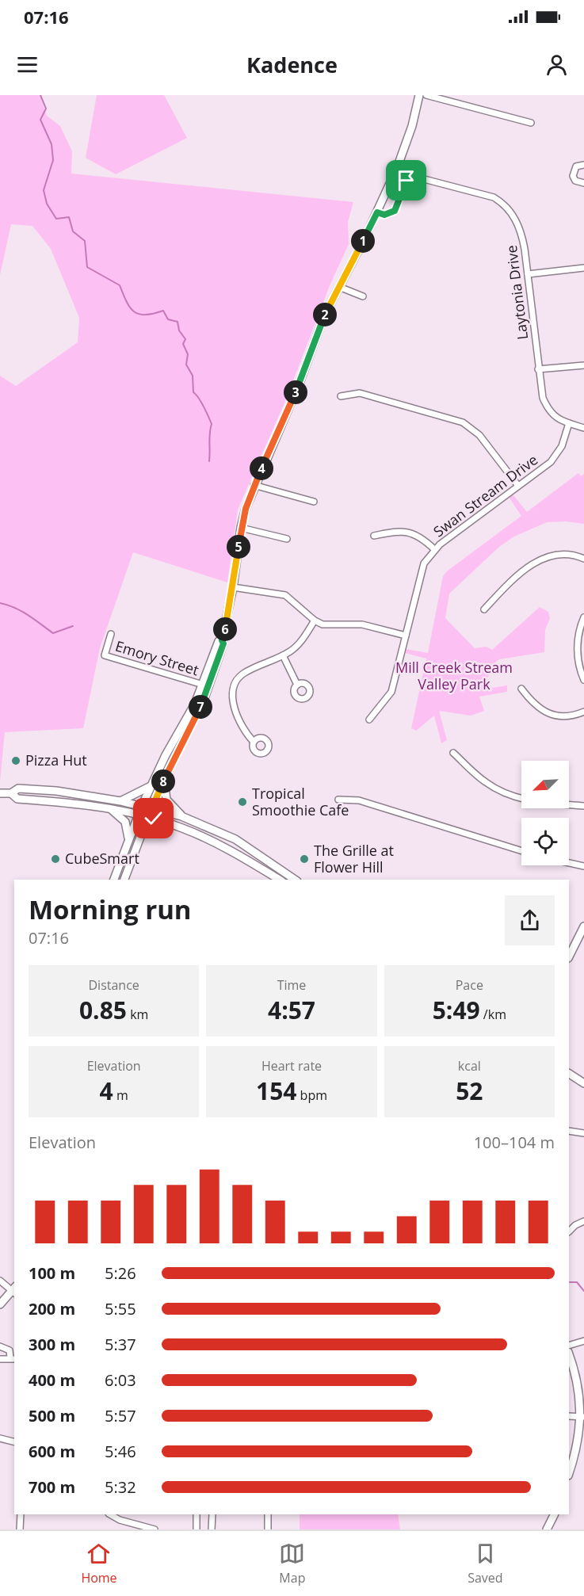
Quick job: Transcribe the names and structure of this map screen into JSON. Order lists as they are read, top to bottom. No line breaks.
{"streets":{"street":["Laytonia Drive","Swan Stream Drive","Emory Street"]},"crossings":[["Laytonia Drive","Swan Stream Drive"]],"parks":["Mill Creek Stream Valley Park"],"places":["Pizza Hut","Tropical Smoothie Cafe","CubeSmart","The Grille at Flower Hill"],"north":"bottom left","page":{"status":"07:16","header":"Kadence","pins":["1","2","3","4","5","6","7","8"],"heading":["Morning run","07:16"],"stats":[["Distance","0.85 km"],["Time","4:57"],["Pace","5:49 /km"],["Elevation","4 m"],["Heart rate","154 bpm"],["kcal","52"]],"chart":["Elevation","100–104 m"],"list":[{"name":"100 m","note":"5:26"},{"name":"200 m","note":"5:55"},{"name":"300 m","note":"5:37"},{"name":"400 m","note":"6:03"},{"name":"500 m","note":"5:57"},{"name":"600 m","note":"5:46"},{"name":"700 m","note":"5:32"}],"tabs":["Home","Map","Saved"]}}
